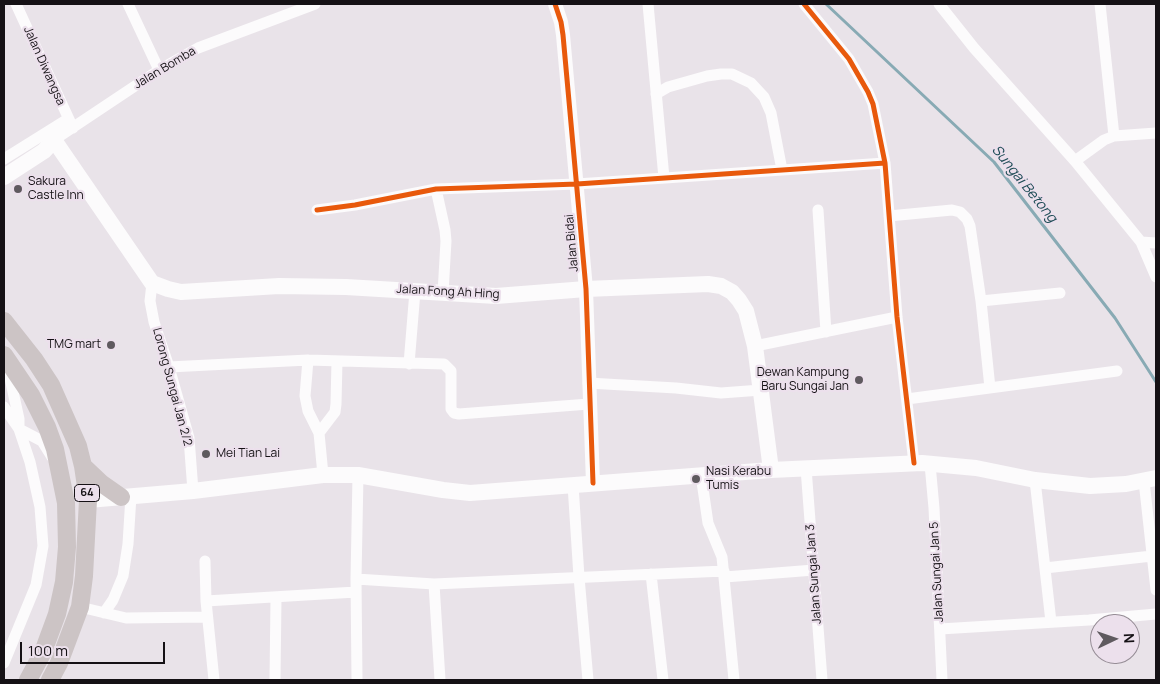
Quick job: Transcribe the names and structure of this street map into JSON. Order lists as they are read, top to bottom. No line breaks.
{"streets":{"main road":["Jalan Bomba","Jalan Fong Ah Hing","64"],"street":["Jalan Diwangsa","Jalan Bidai","Lorong Sungai Jan 2/2","Jalan Sungai Jan 5","Jalan Sungai Jan 3"]},"crossings":[["Jalan Diwangsa","Jalan Bomba"],["Jalan Bidai","Jalan Fong Ah Hing"],["Jalan Fong Ah Hing","Lorong Sungai Jan 2/2"]],"water":["Sungai Betong"],"places":["Sakura Castle Inn","TMG mart","Dewan Kampung Baru Sungai Jan","Mei Tian Lai","Nasi Kerabu Tumis"],"scale_bar":"100 m","north":"right"}
